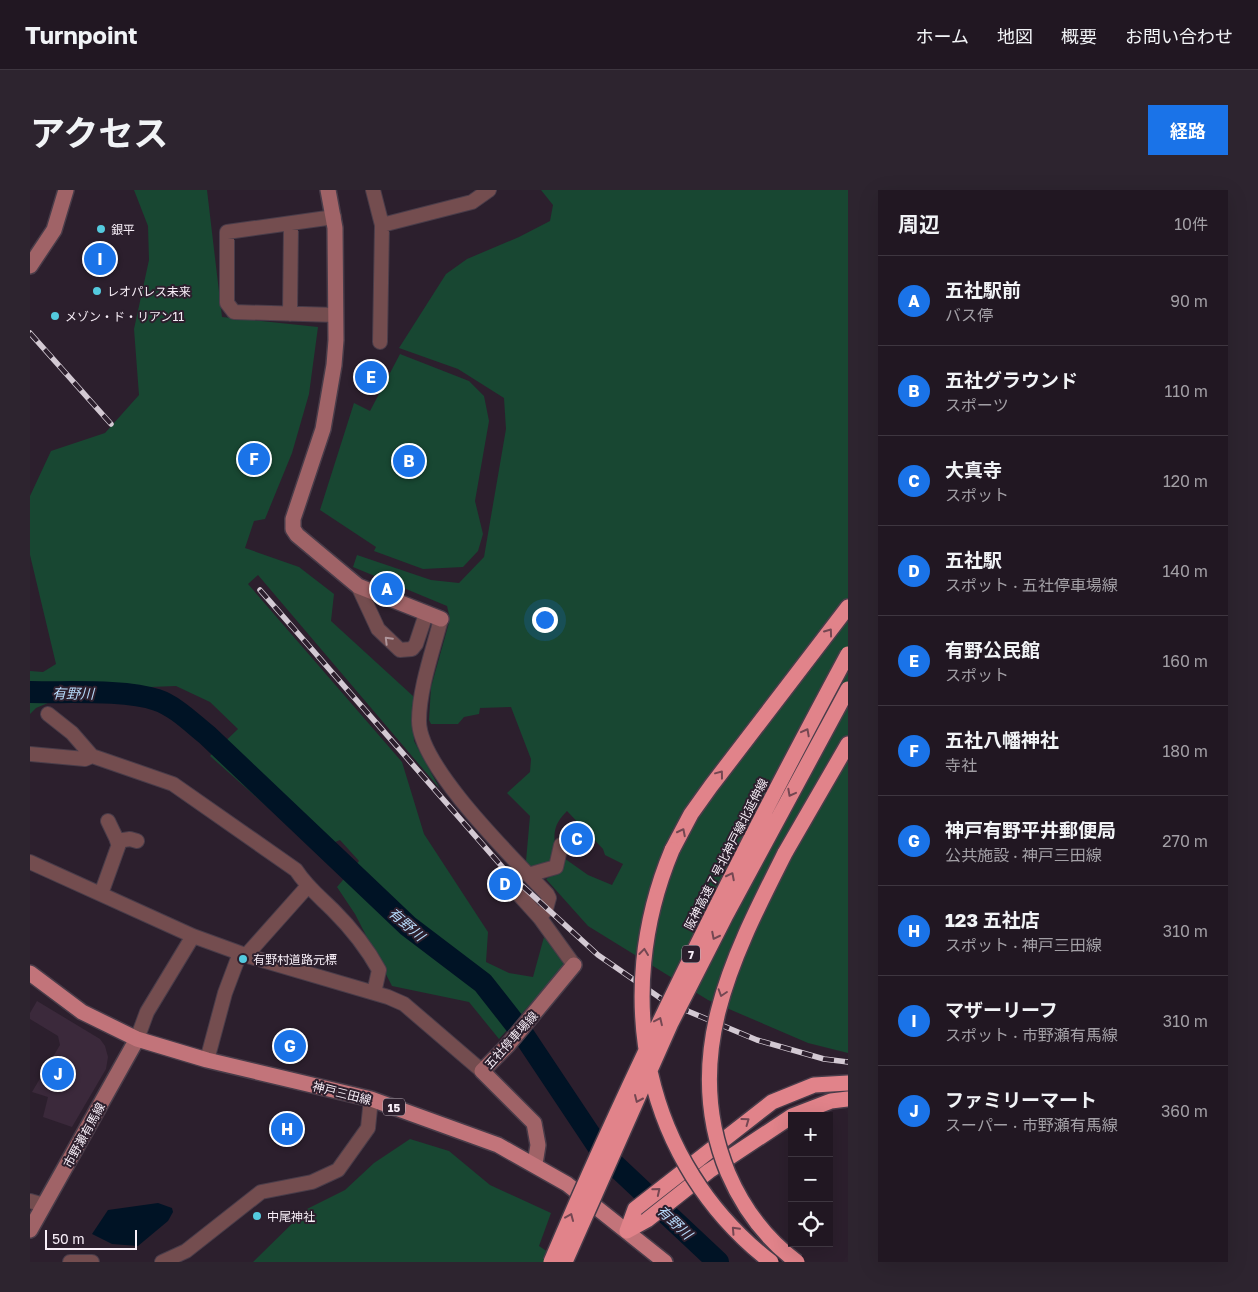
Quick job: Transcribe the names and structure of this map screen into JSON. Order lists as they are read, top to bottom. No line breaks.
{"streets":{"highway":["阪神高速７号北神戸線北延伸線","7"],"main road":["五社停車場線","神戸三田線","15","市野瀬有馬線"]},"crossings":[["五社停車場線","神戸三田線"],["神戸三田線","市野瀬有馬線"]],"water":["有野川"],"places":["銀平","レオパレス未来","メゾン・ド・リアン11","有野村道路元標","中尾神社"],"scale_bar":"50 m","page":{"header":"Turnpoint","nav":["ホーム","地図","概要","お問い合わせ"],"title":"アクセス","buttons":"経路","heading":["周辺","10件"],"pins":["I","E","F","B","A","C","D","G","J","H"],"list":[{"mark":"A","name":"五社駅前","note":"バス停","value":"90 m"},{"mark":"B","name":"五社グラウンド","note":"スポーツ","value":"110 m"},{"mark":"C","name":"大真寺","note":"スポット","value":"120 m"},{"mark":"D","name":"五社駅","note":"スポット · 五社停車場線","value":"140 m"},{"mark":"E","name":"有野公民館","note":"スポット","value":"160 m"},{"mark":"F","name":"五社八幡神社","note":"寺社","value":"180 m"},{"mark":"G","name":"神戸有野平井郵便局","note":"公共施設 · 神戸三田線","value":"270 m"},{"mark":"H","name":"123 五社店","note":"スポット · 神戸三田線","value":"310 m"},{"mark":"I","name":"マザーリーフ","note":"スポット · 市野瀬有馬線","value":"310 m"},{"mark":"J","name":"ファミリーマート","note":"スーパー · 市野瀬有馬線","value":"360 m"}],"map_buttons":["+","−"],"scale":"50 m"}}
